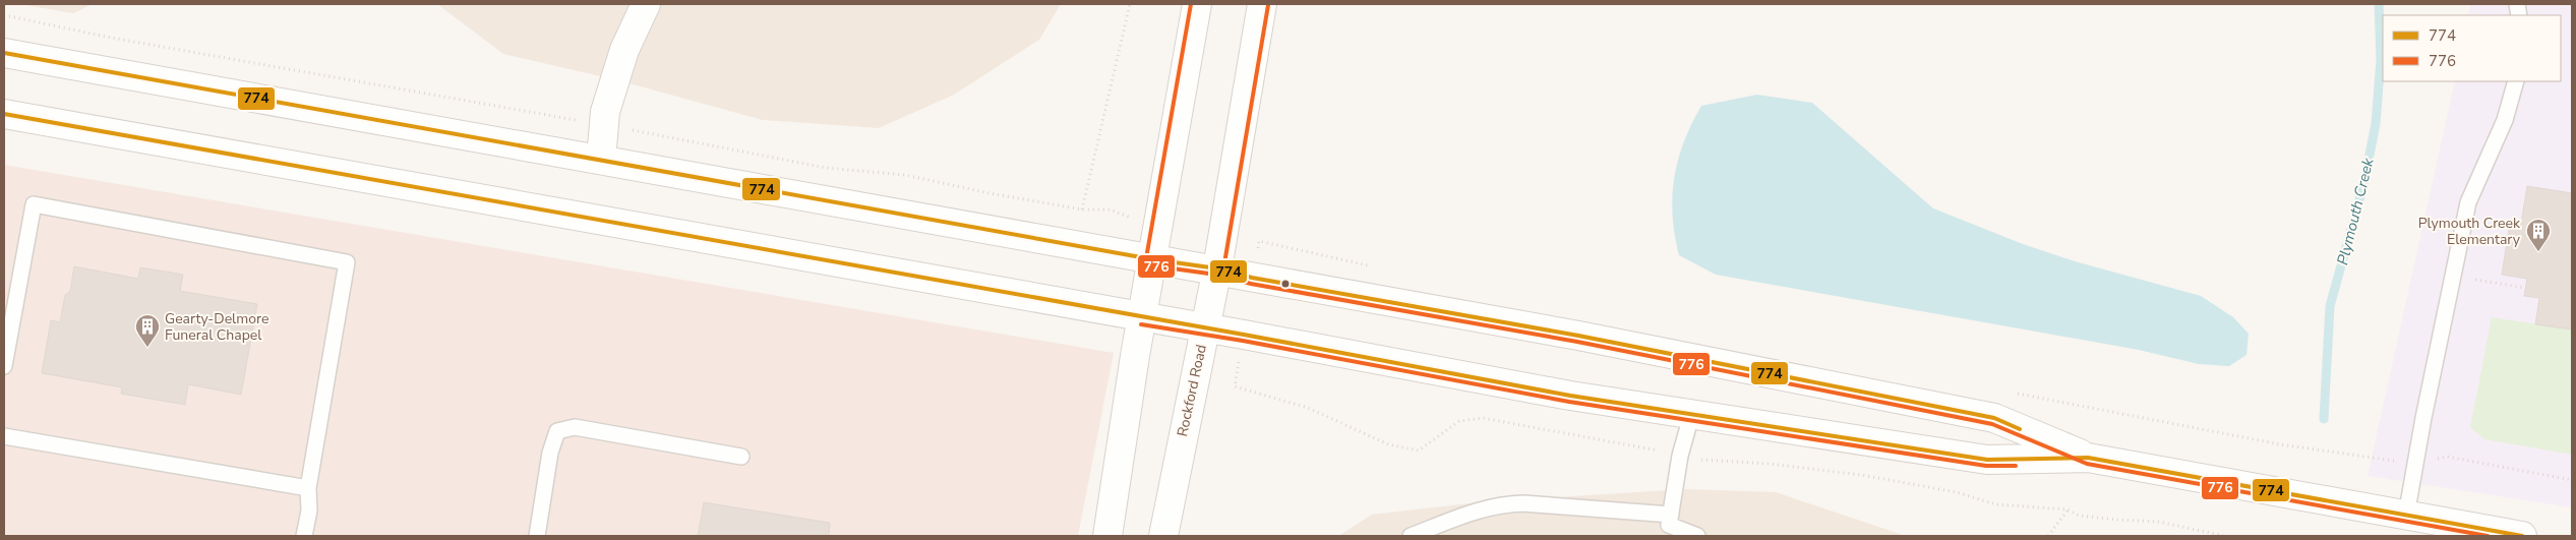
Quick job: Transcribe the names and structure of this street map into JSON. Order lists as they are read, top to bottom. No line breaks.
{"streets":{"main road":["Rockford Road"]},"water":["Plymouth Creek"],"places":{"building":["Plymouth Creek Elementary","Gearty-Delmore Funeral Chapel"]},"lines":["transit line 776","transit line 774"],"legend":["774","776"]}
